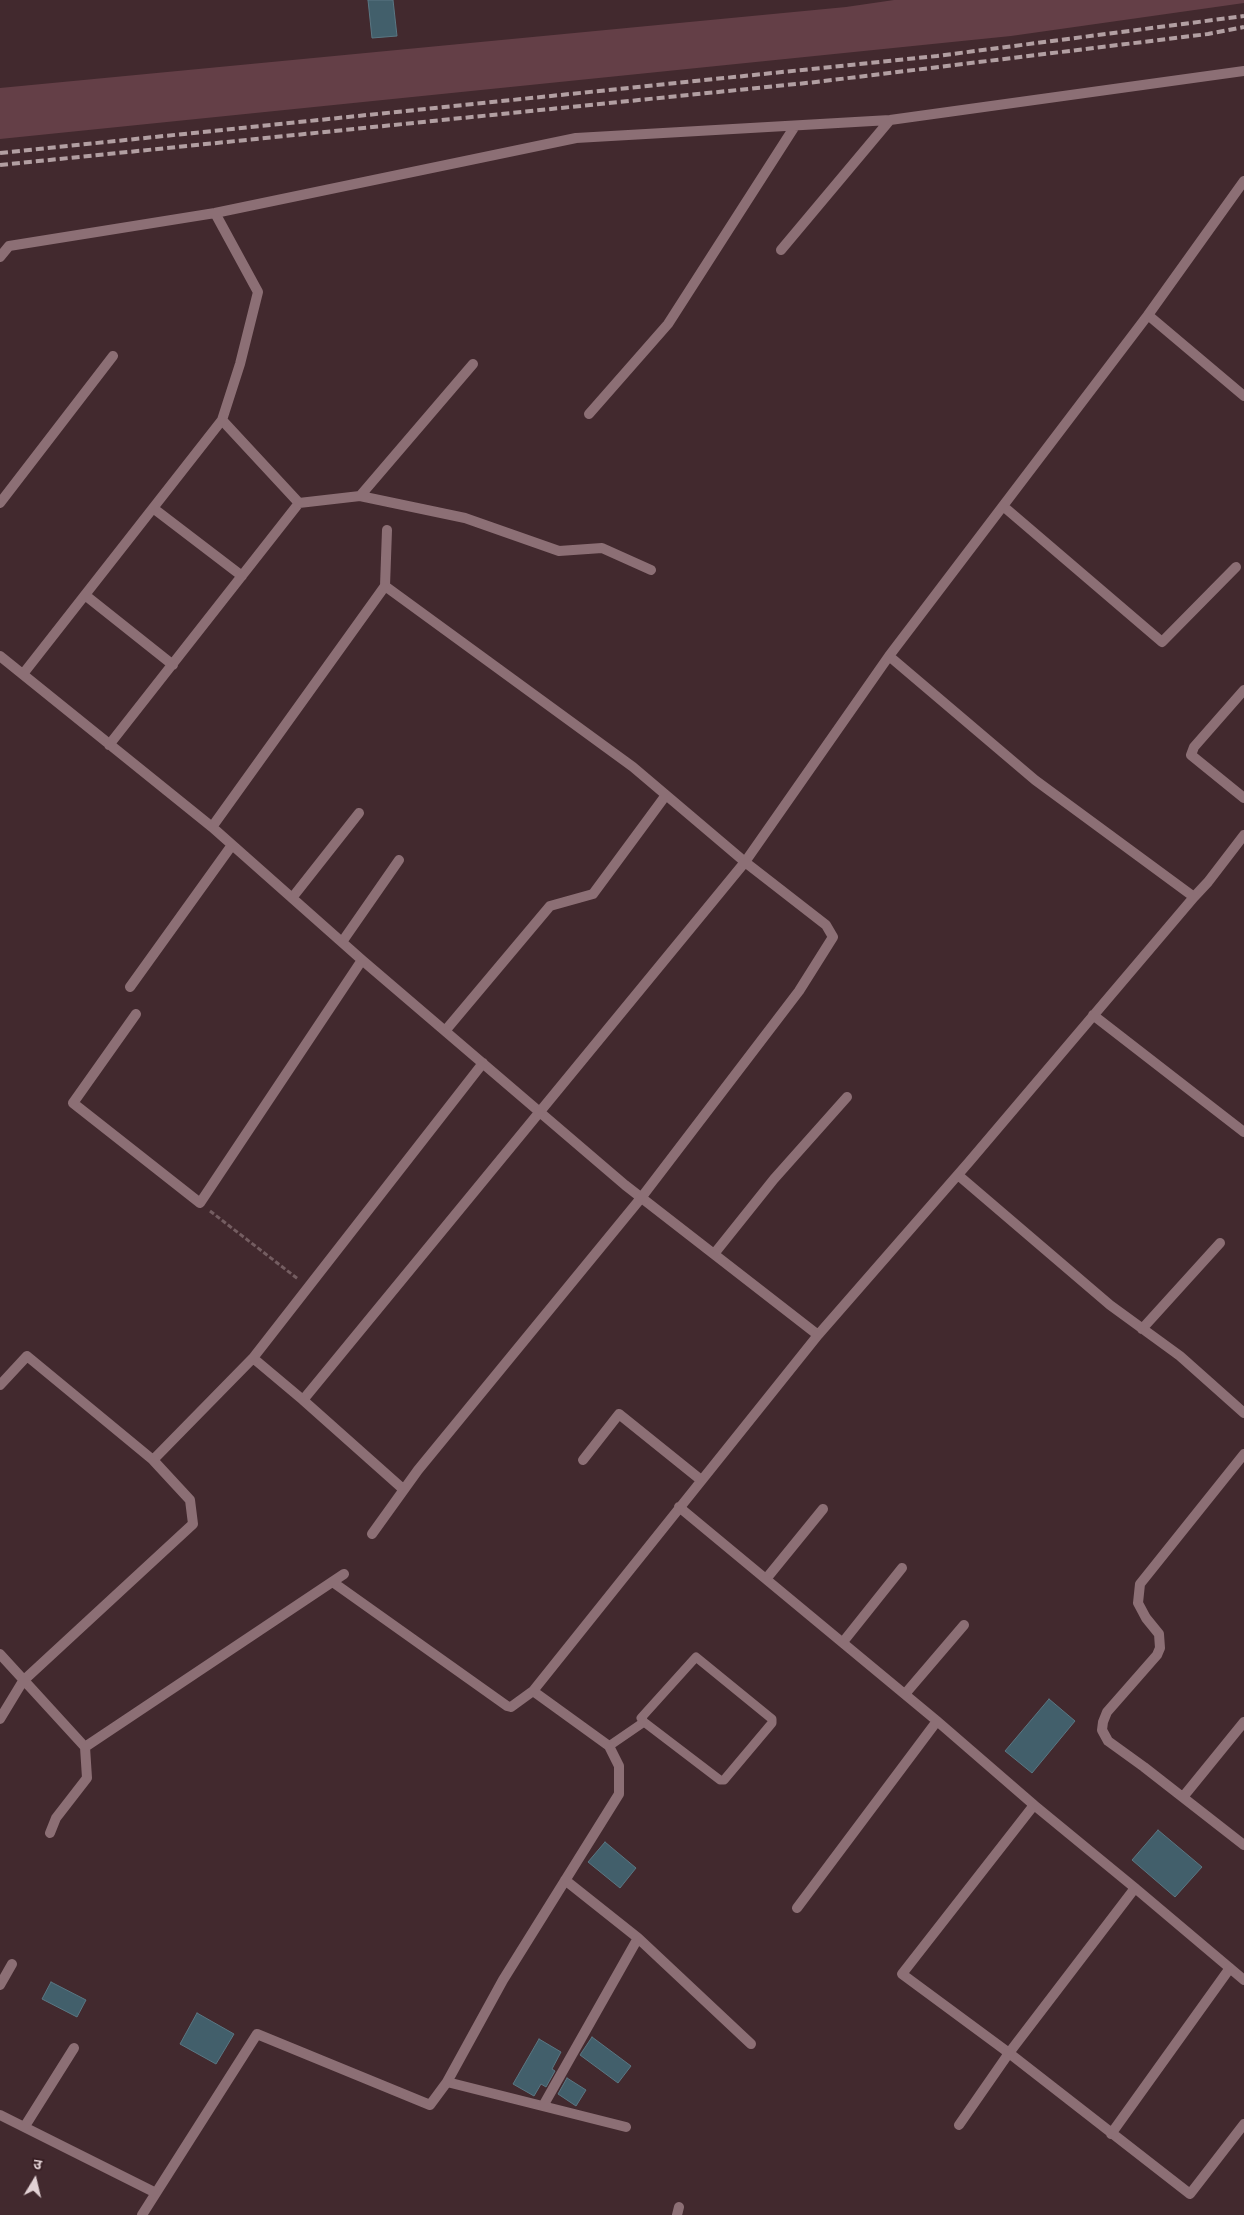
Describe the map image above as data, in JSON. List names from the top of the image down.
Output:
{
  "north": "top"
}
